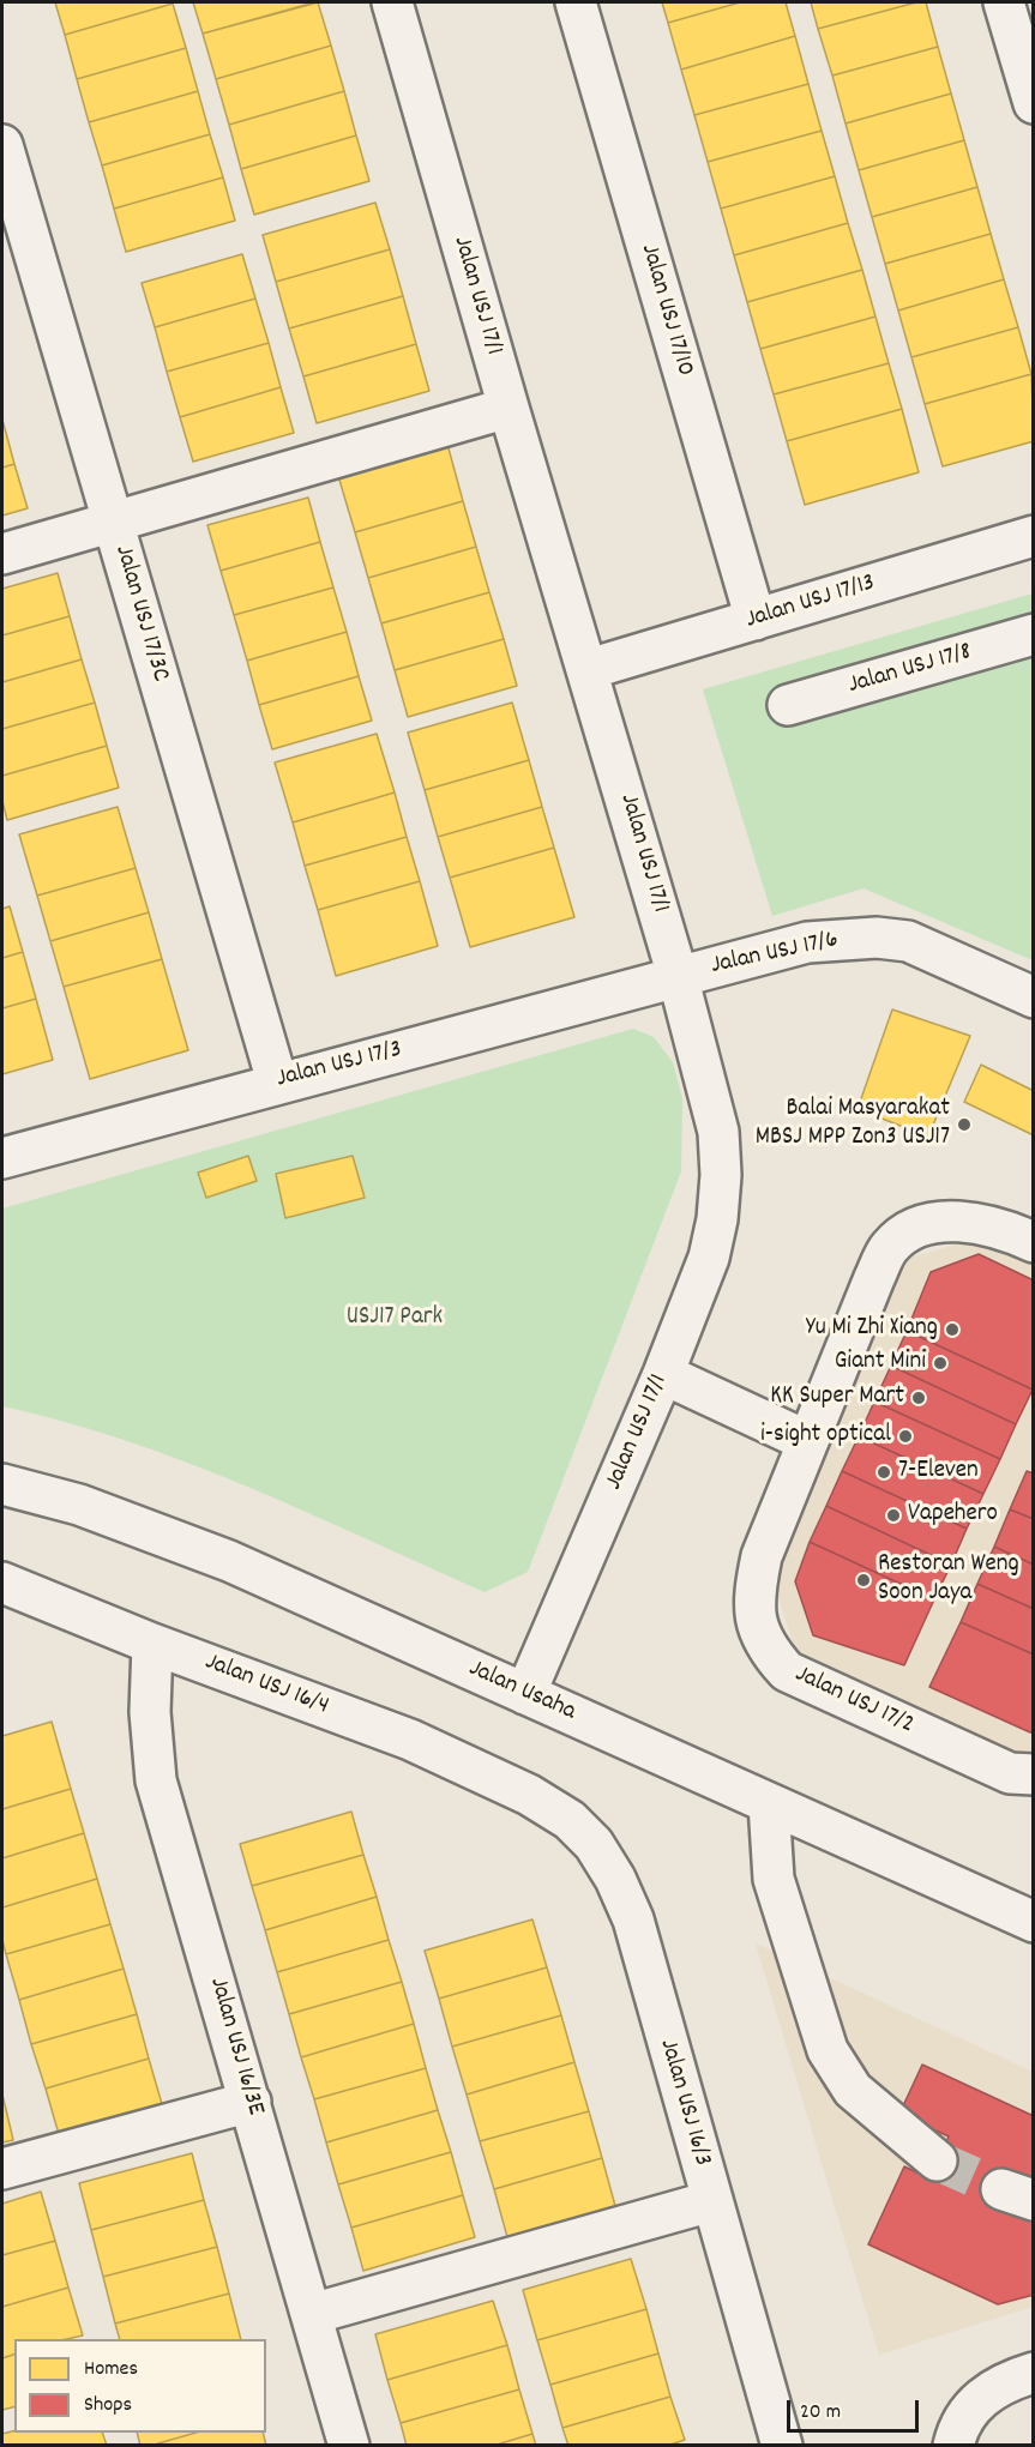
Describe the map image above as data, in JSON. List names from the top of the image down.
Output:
{
  "streets": {
    "street": [
      "Jalan USJ 17/1",
      "Jalan USJ 17/10",
      "Jalan USJ 17/13",
      "Jalan USJ 17/3C",
      "Jalan USJ 17/8",
      "Jalan USJ 17/6",
      "Jalan USJ 17/3",
      "Jalan USJ 16/4",
      "Jalan Usaha",
      "Jalan USJ 17/2",
      "Jalan USJ 16/3E",
      "Jalan USJ 16/3"
    ]
  },
  "crossings": [
    ["Jalan USJ 17/1", "Jalan USJ 17/13"],
    ["Jalan USJ 17/1", "Jalan USJ 17/6"],
    ["Jalan USJ 17/1", "Jalan USJ 17/3"],
    ["Jalan USJ 17/1", "Jalan Usaha"],
    ["Jalan USJ 17/10", "Jalan USJ 17/13"],
    ["Jalan USJ 17/3C", "Jalan USJ 17/3"],
    ["Jalan USJ 17/6", "Jalan USJ 17/3"],
    ["Jalan USJ 16/4", "Jalan USJ 16/3E"],
    ["Jalan USJ 16/4", "Jalan USJ 16/3"]
  ],
  "parks": ["USJ17 Park"],
  "places": [
    "Balai Masyarakat MBSJ MPP Zon3 USJ17",
    "Yu Mi Zhi Xiang",
    "Giant Mini",
    "KK Super Mart",
    "i-sight optical",
    "7-Eleven",
    "Vapehero",
    "Restoran Weng Soon Jaya"
  ],
  "legend": ["Homes", "Shops"],
  "scale_bar": "20 m"
}
